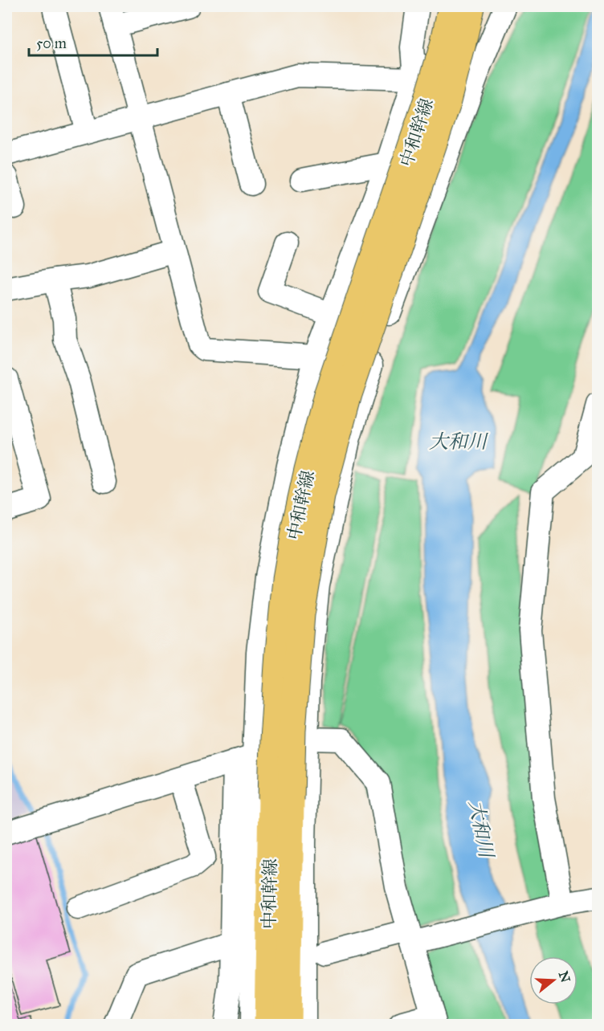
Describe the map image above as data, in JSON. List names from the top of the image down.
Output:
{
  "streets": {
    "main road": ["中和幹線"]
  },
  "water": ["大和川"],
  "scale_bar": "50 m",
  "north": "right"
}
